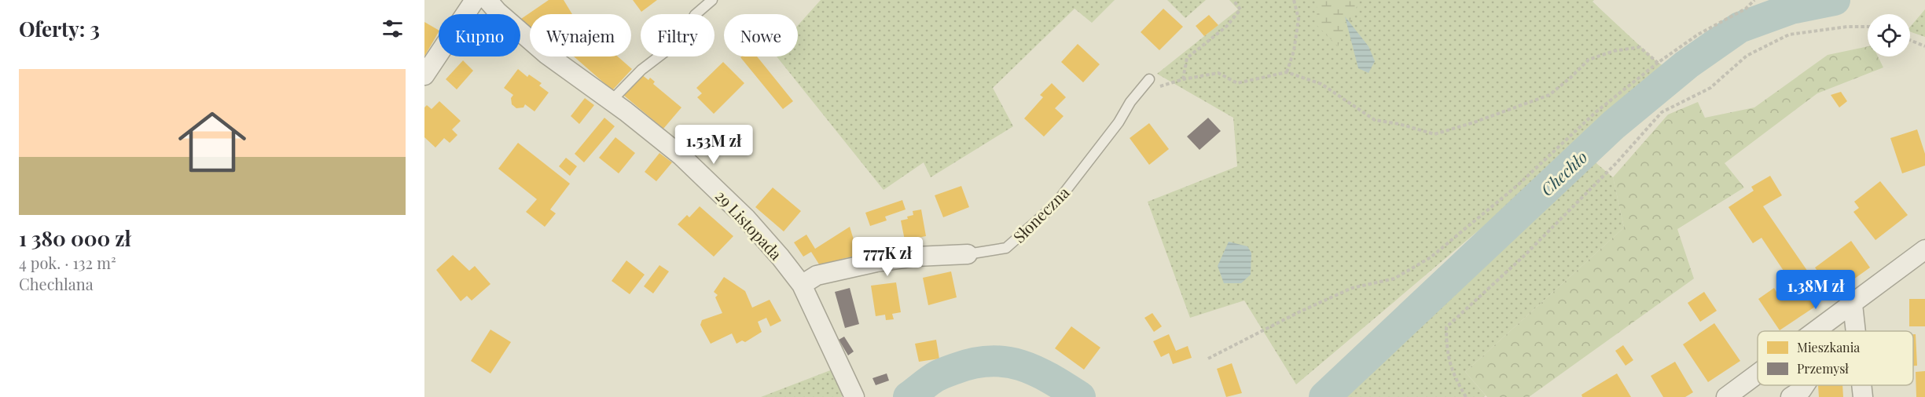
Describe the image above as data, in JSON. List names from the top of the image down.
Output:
{
  "streets": {
    "street": ["Słoneczna", "29 Listopada"]
  },
  "crossings": [
    ["Słoneczna", "29 Listopada"]
  ],
  "water": ["Chechło"],
  "legend": ["Mieszkania", "Przemysł"],
  "page": {
    "heading": "Oferty: 3",
    "chip": [
      "Kupno",
      "Wynajem",
      "Filtry",
      "Nowe"
    ],
    "list": [
      {
        "name": "1 380 000 zł",
        "note": "4 pok. · 132 m² · Chechlana"
      }
    ],
    "price": ["1.53M zł", "777K zł", "1.38M zł"]
  }
}
